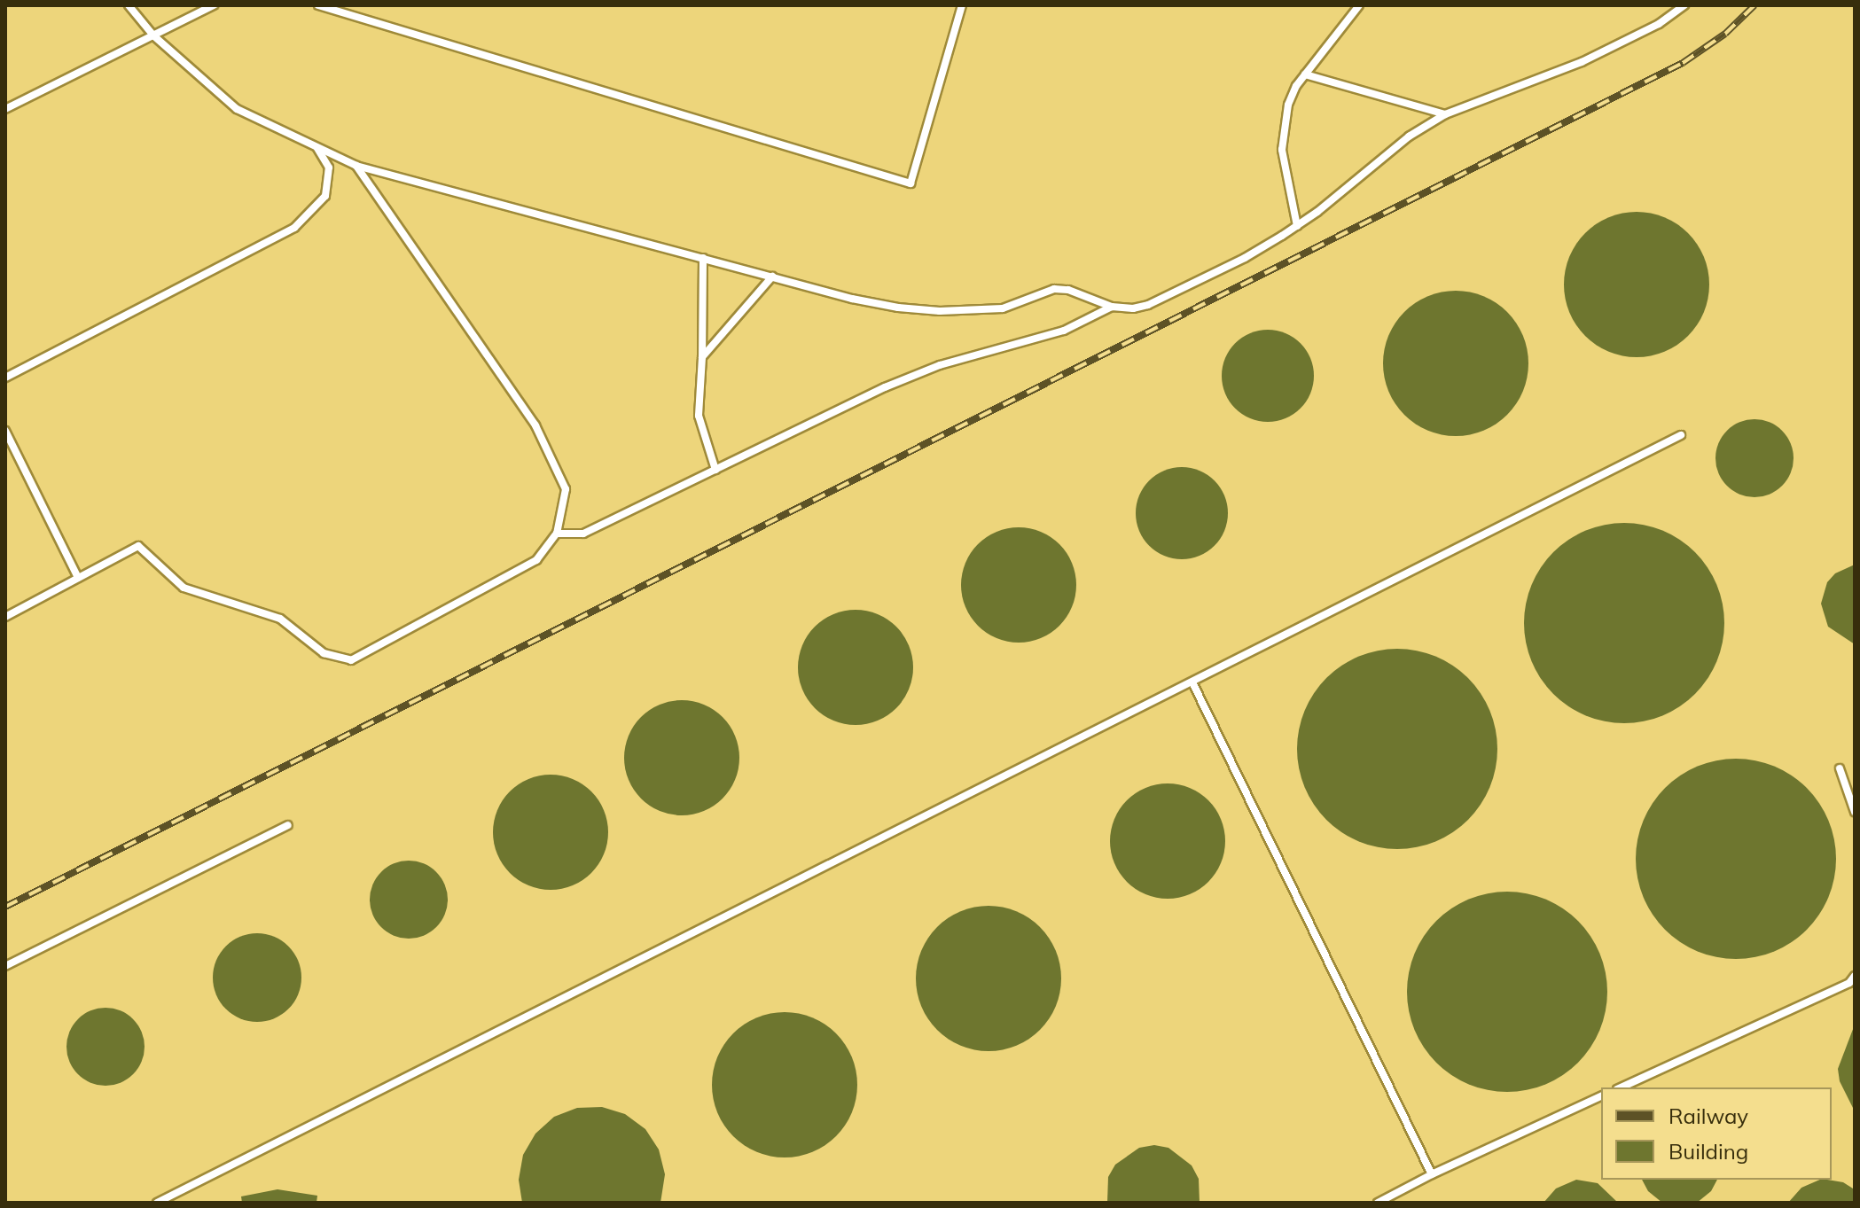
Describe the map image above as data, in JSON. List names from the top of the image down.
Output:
{
  "legend": ["Railway", "Building"]
}
